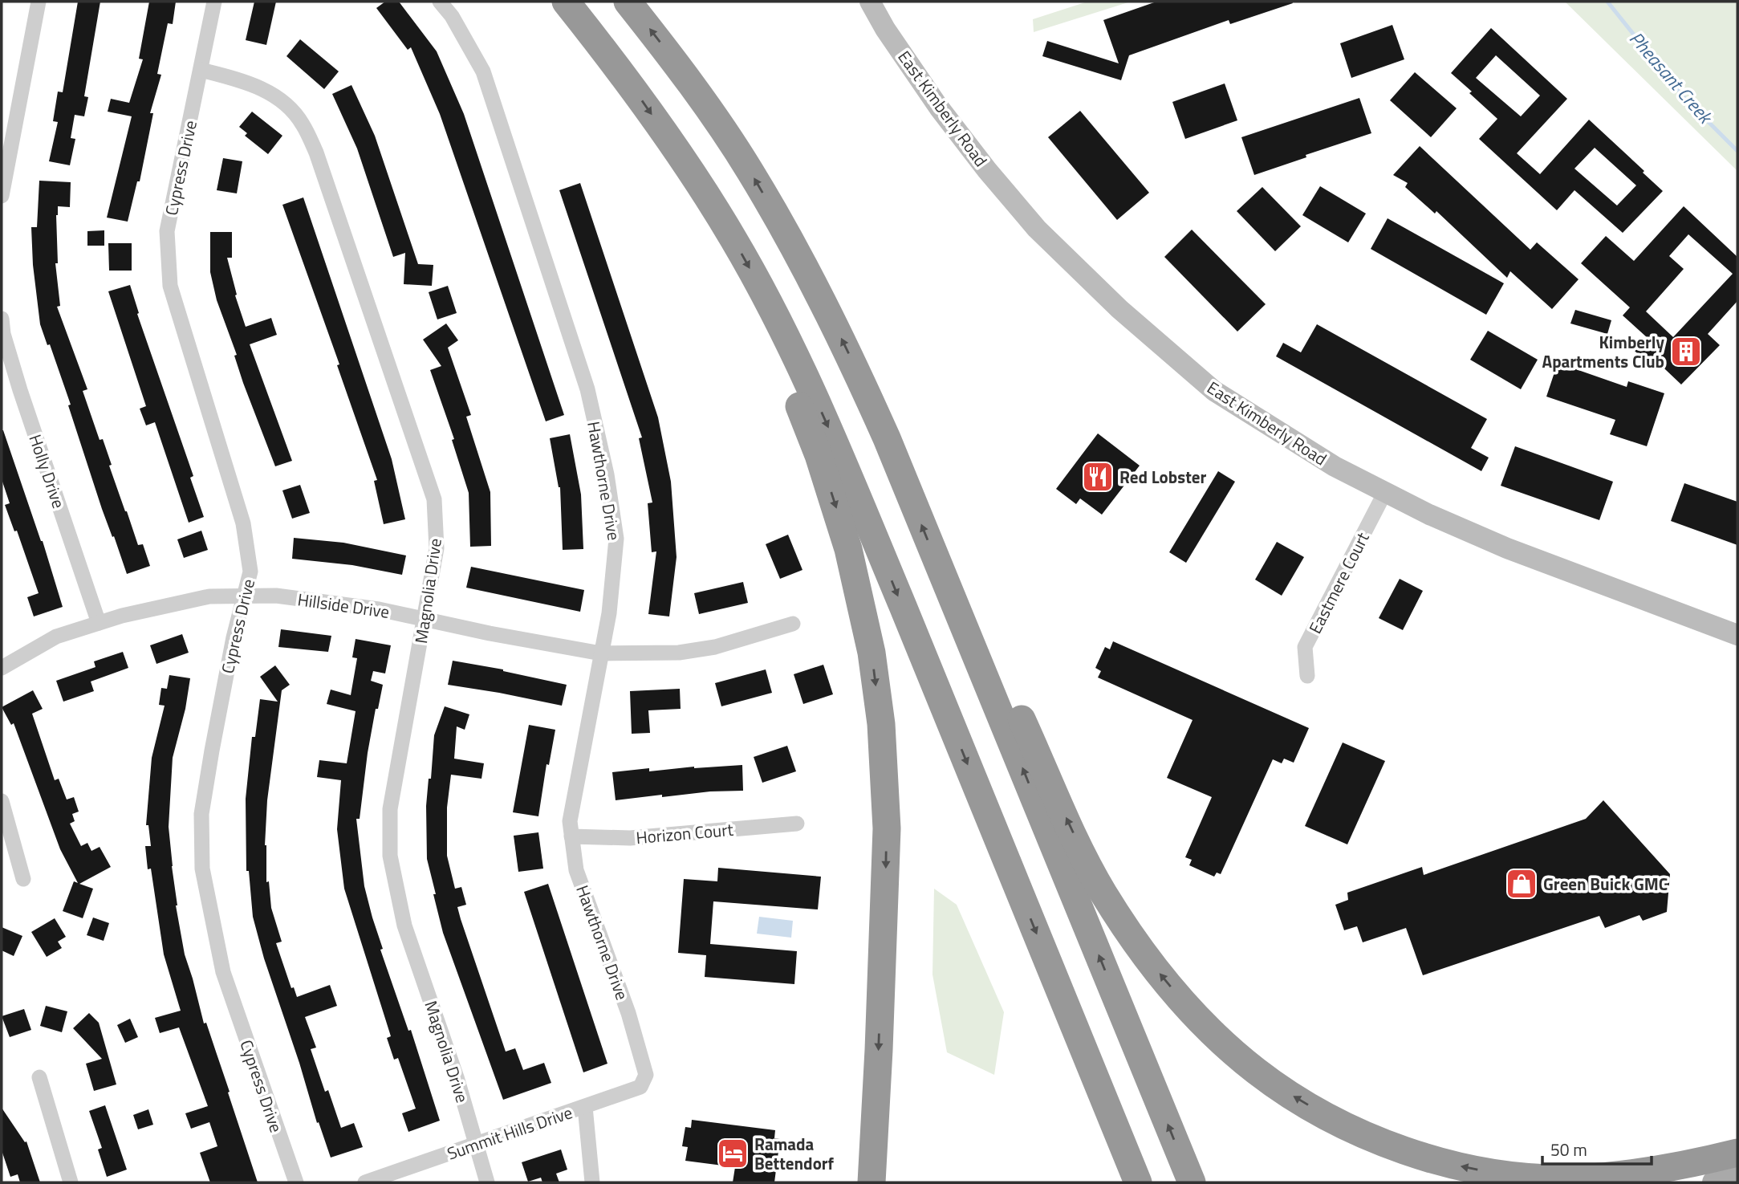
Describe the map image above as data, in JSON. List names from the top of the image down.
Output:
{
  "streets": {
    "main road": ["East Kimberly Road"],
    "street": [
      "Cypress Drive",
      "Holly Drive",
      "Hawthorne Drive",
      "Eastmere Court",
      "Magnolia Drive",
      "Hillside Drive",
      "Horizon Court",
      "Summit Hills Drive"
    ]
  },
  "crossings": [
    ["East Kimberly Road", "Eastmere Court"],
    ["Cypress Drive", "Magnolia Drive"],
    ["Cypress Drive", "Hillside Drive"],
    ["Holly Drive", "Hillside Drive"],
    ["Hawthorne Drive", "Hillside Drive"],
    ["Hawthorne Drive", "Horizon Court"],
    ["Hawthorne Drive", "Summit Hills Drive"],
    ["Magnolia Drive", "Hillside Drive"],
    ["Magnolia Drive", "Summit Hills Drive"]
  ],
  "water": ["Pheasant Creek"],
  "places": {
    "building": ["Kimberly Apartments Club"],
    "restaurant": ["Red Lobster"],
    "shop": ["Green Buick GMC"],
    "hotel": ["Ramada Bettendorf"]
  },
  "scale_bar": "50 m"
}
